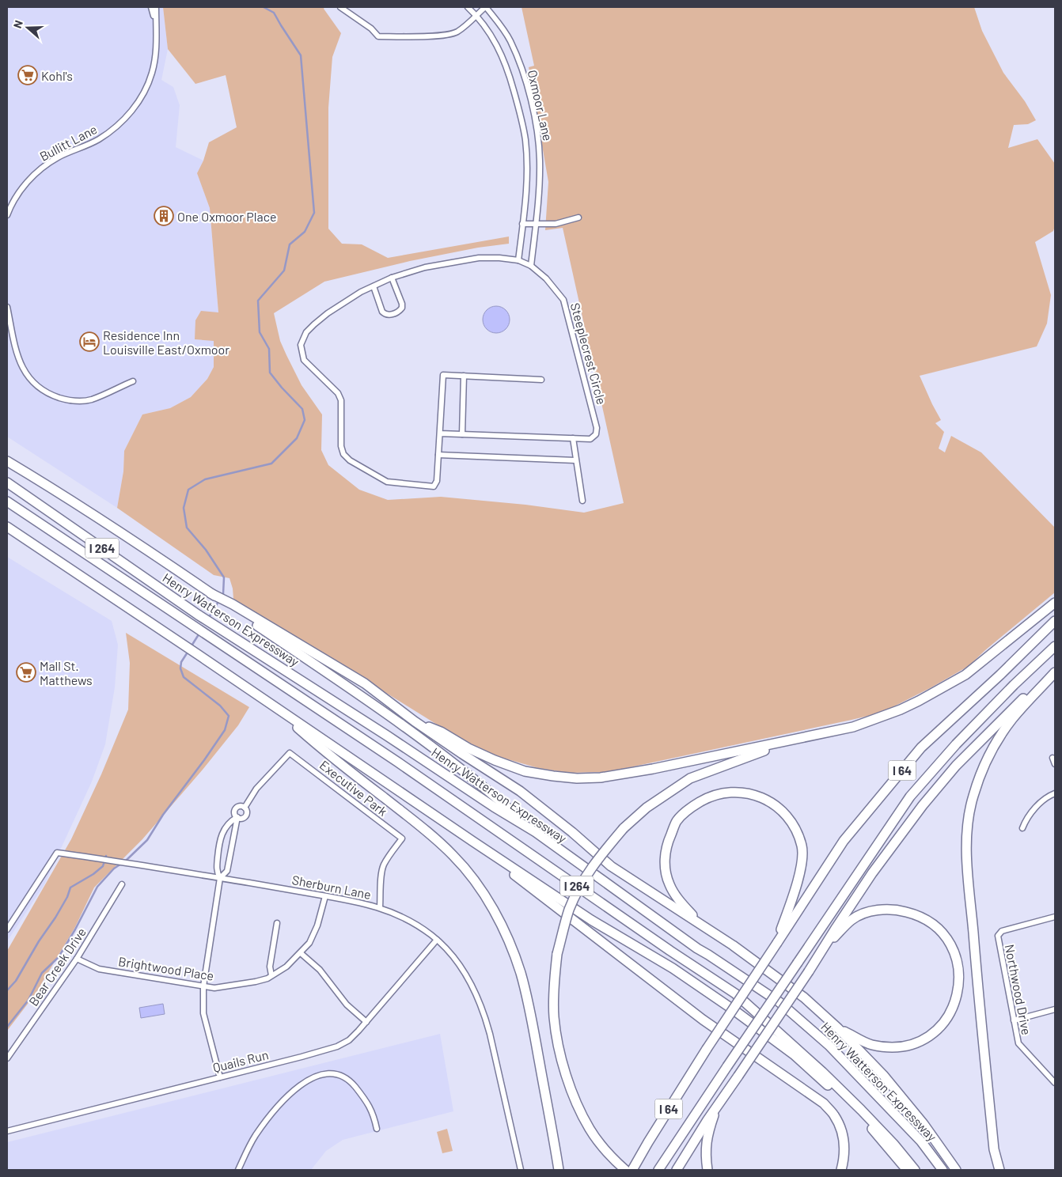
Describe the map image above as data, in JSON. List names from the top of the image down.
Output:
{
  "streets": {
    "highway": ["I 264", "Henry Watterson Expressway", "I 64"],
    "street": [
      "Oxmoor Lane",
      "Bullitt Lane",
      "Steeplecrest Circle",
      "Executive Park",
      "Sherburn Lane",
      "Bear Creek Drive",
      "Brightwood Place",
      "Northwood Drive",
      "Quails Run"
    ]
  },
  "crossings": [
    ["Oxmoor Lane", "Steeplecrest Circle"],
    ["Executive Park", "Sherburn Lane"],
    ["Sherburn Lane", "Brightwood Place"],
    ["Sherburn Lane", "Quails Run"],
    ["Bear Creek Drive", "Brightwood Place"]
  ],
  "places": {
    "supermarket": ["Kohl's", "Mall St. Matthews"],
    "building": ["One Oxmoor Place"],
    "hotel": ["Residence Inn Louisville East/Oxmoor"]
  },
  "north": "left"
}
